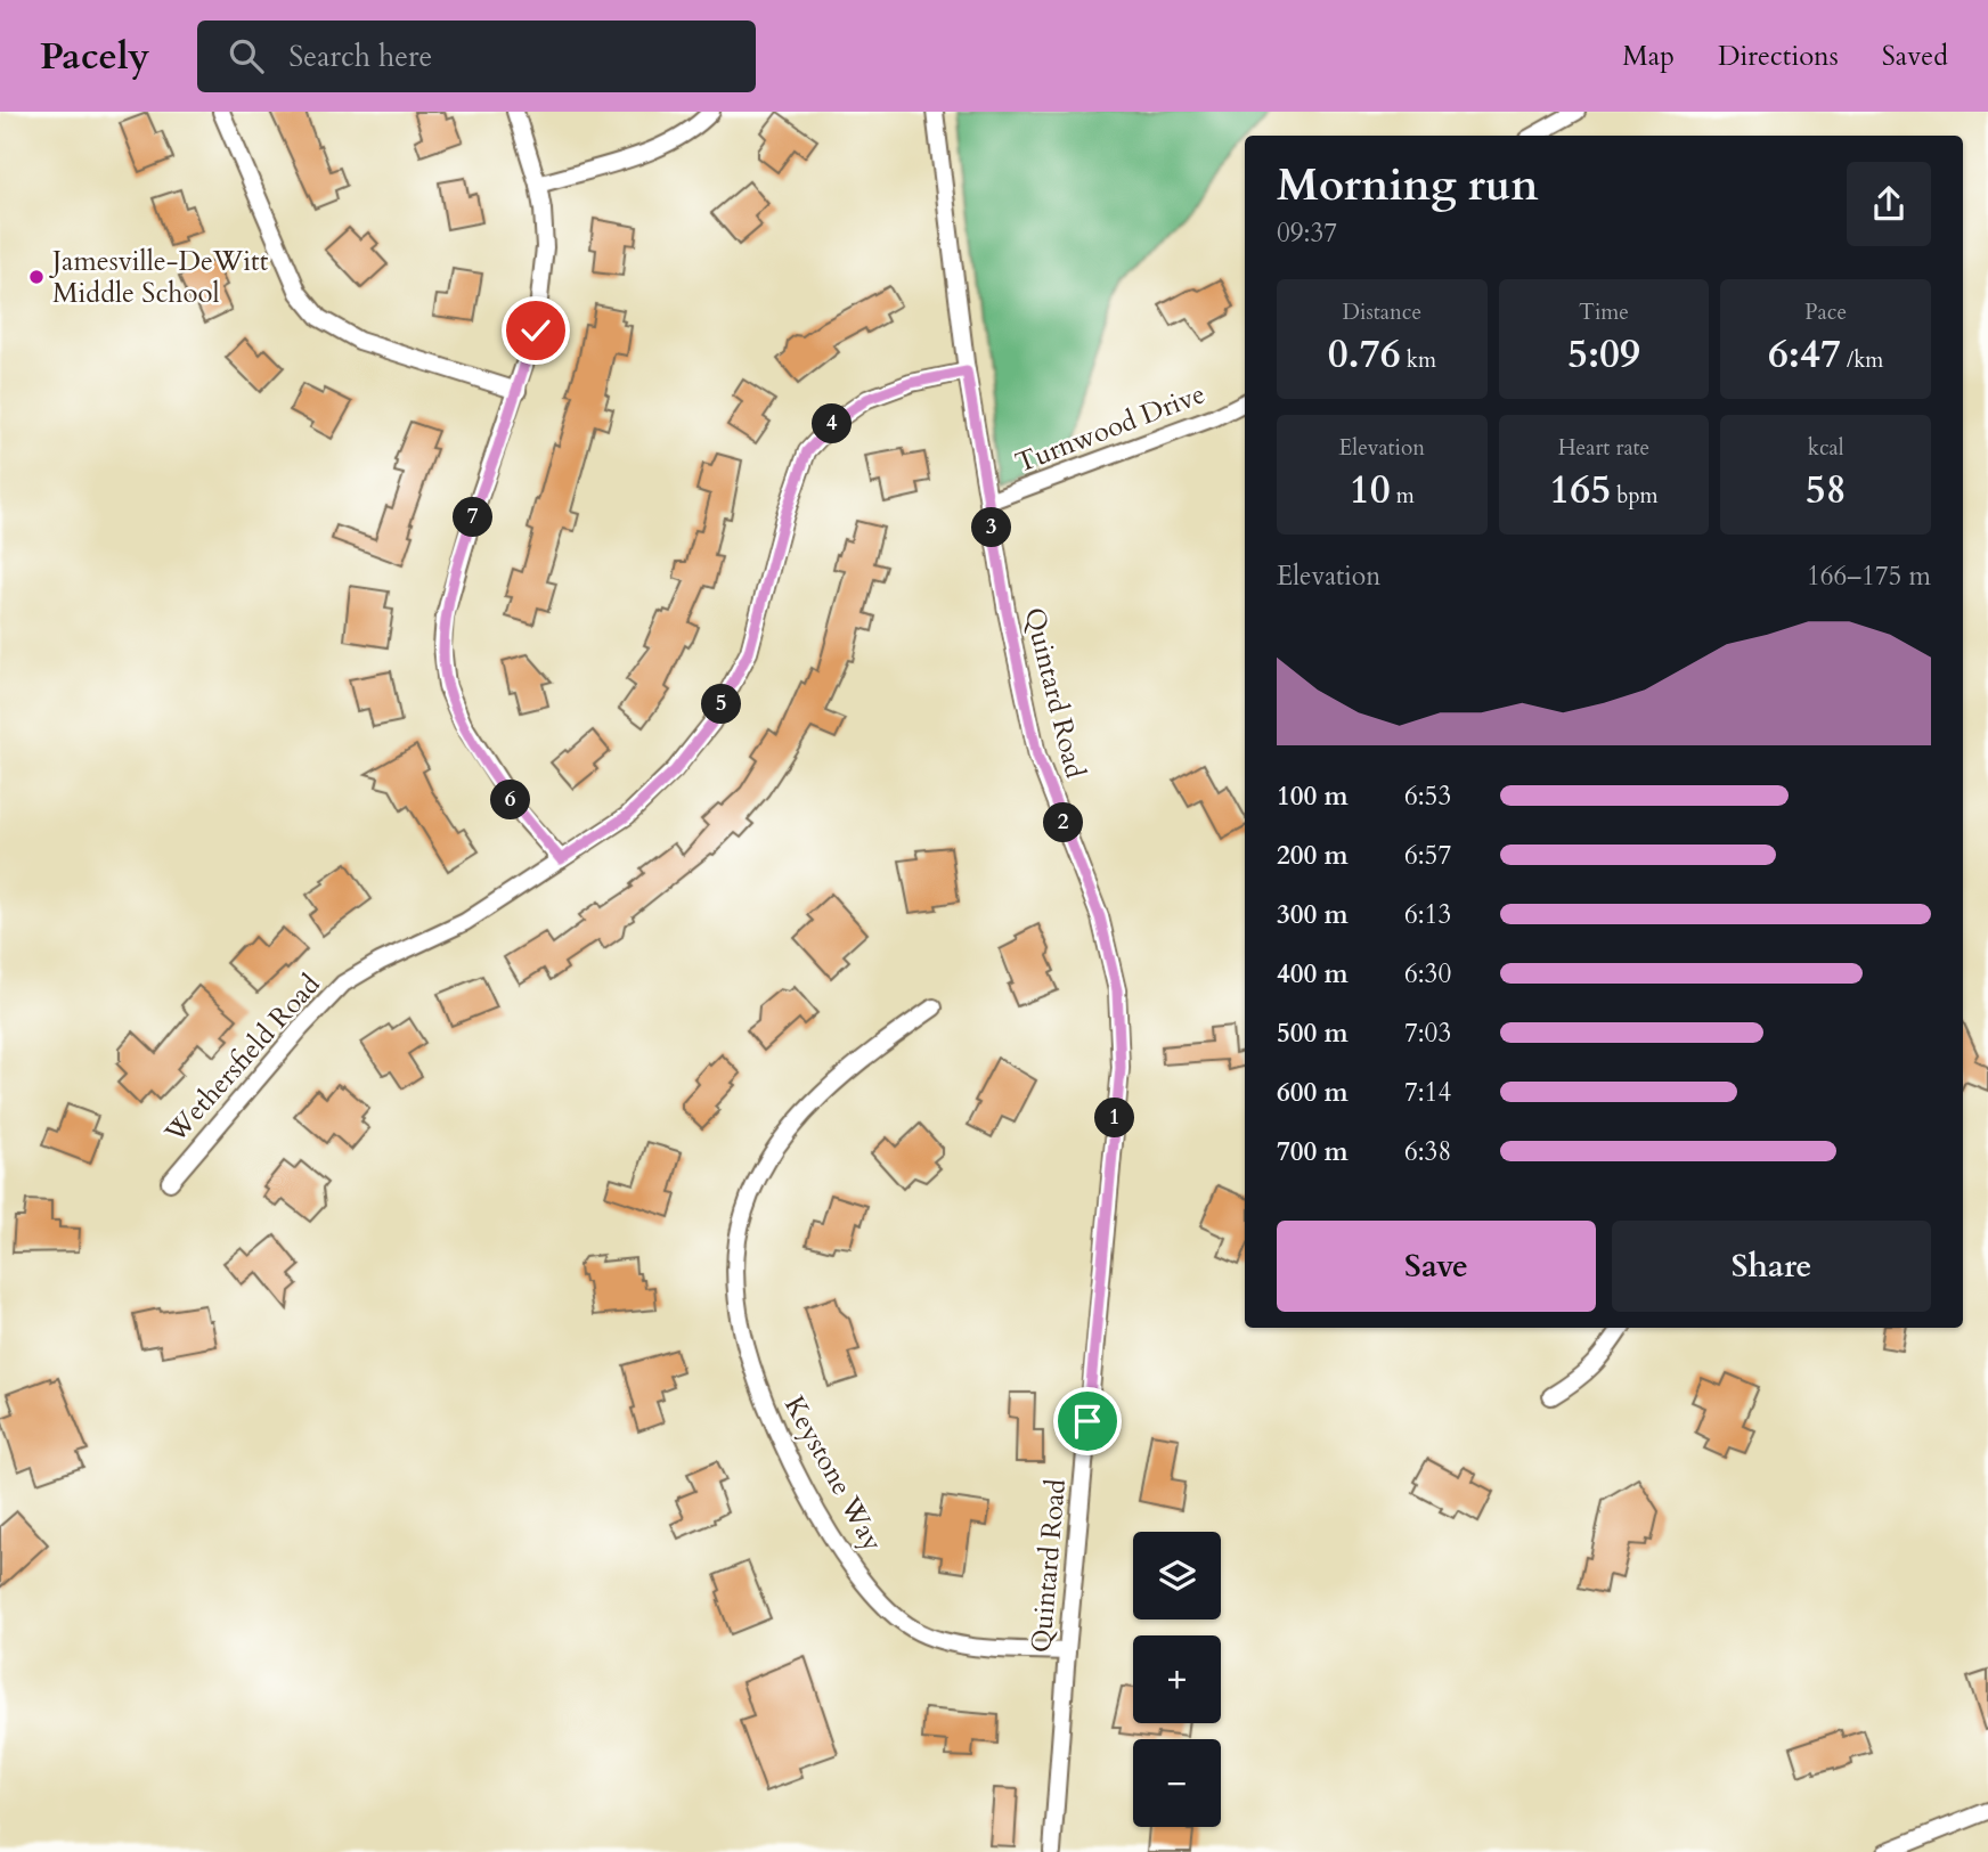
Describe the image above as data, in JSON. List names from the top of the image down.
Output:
{
  "streets": {
    "street": [
      "Turnwood Drive",
      "Quintard Road",
      "Wethersfield Road",
      "Keystone Way"
    ]
  },
  "crossings": [
    ["Turnwood Drive", "Quintard Road"],
    ["Quintard Road", "Wethersfield Road"],
    ["Quintard Road", "Keystone Way"]
  ],
  "places": ["Jamesville-DeWitt Middle School"],
  "page": {
    "header": "Pacely",
    "search": "Search here",
    "nav": ["Map", "Directions", "Saved"],
    "heading": ["Morning run", "09:37"],
    "stats": [
      ["Distance", "0.76 km"],
      ["Time", "5:09"],
      ["Pace", "6:47 /km"],
      ["Elevation", "10 m"],
      ["Heart rate", "165 bpm"],
      ["kcal", "58"]
    ],
    "pins": [
      "4",
      "7",
      "3",
      "5",
      "6",
      "2",
      "1"
    ],
    "chart": ["Elevation", "166–175 m"],
    "list": [
      {
        "name": "100 m",
        "note": "6:53"
      },
      {
        "name": "200 m",
        "note": "6:57"
      },
      {
        "name": "300 m",
        "note": "6:13"
      },
      {
        "name": "400 m",
        "note": "6:30"
      },
      {
        "name": "500 m",
        "note": "7:03"
      },
      {
        "name": "600 m",
        "note": "7:14"
      },
      {
        "name": "700 m",
        "note": "6:38"
      }
    ],
    "buttons": ["Save", "Share"],
    "map_buttons": ["+", "−"]
  }
}
